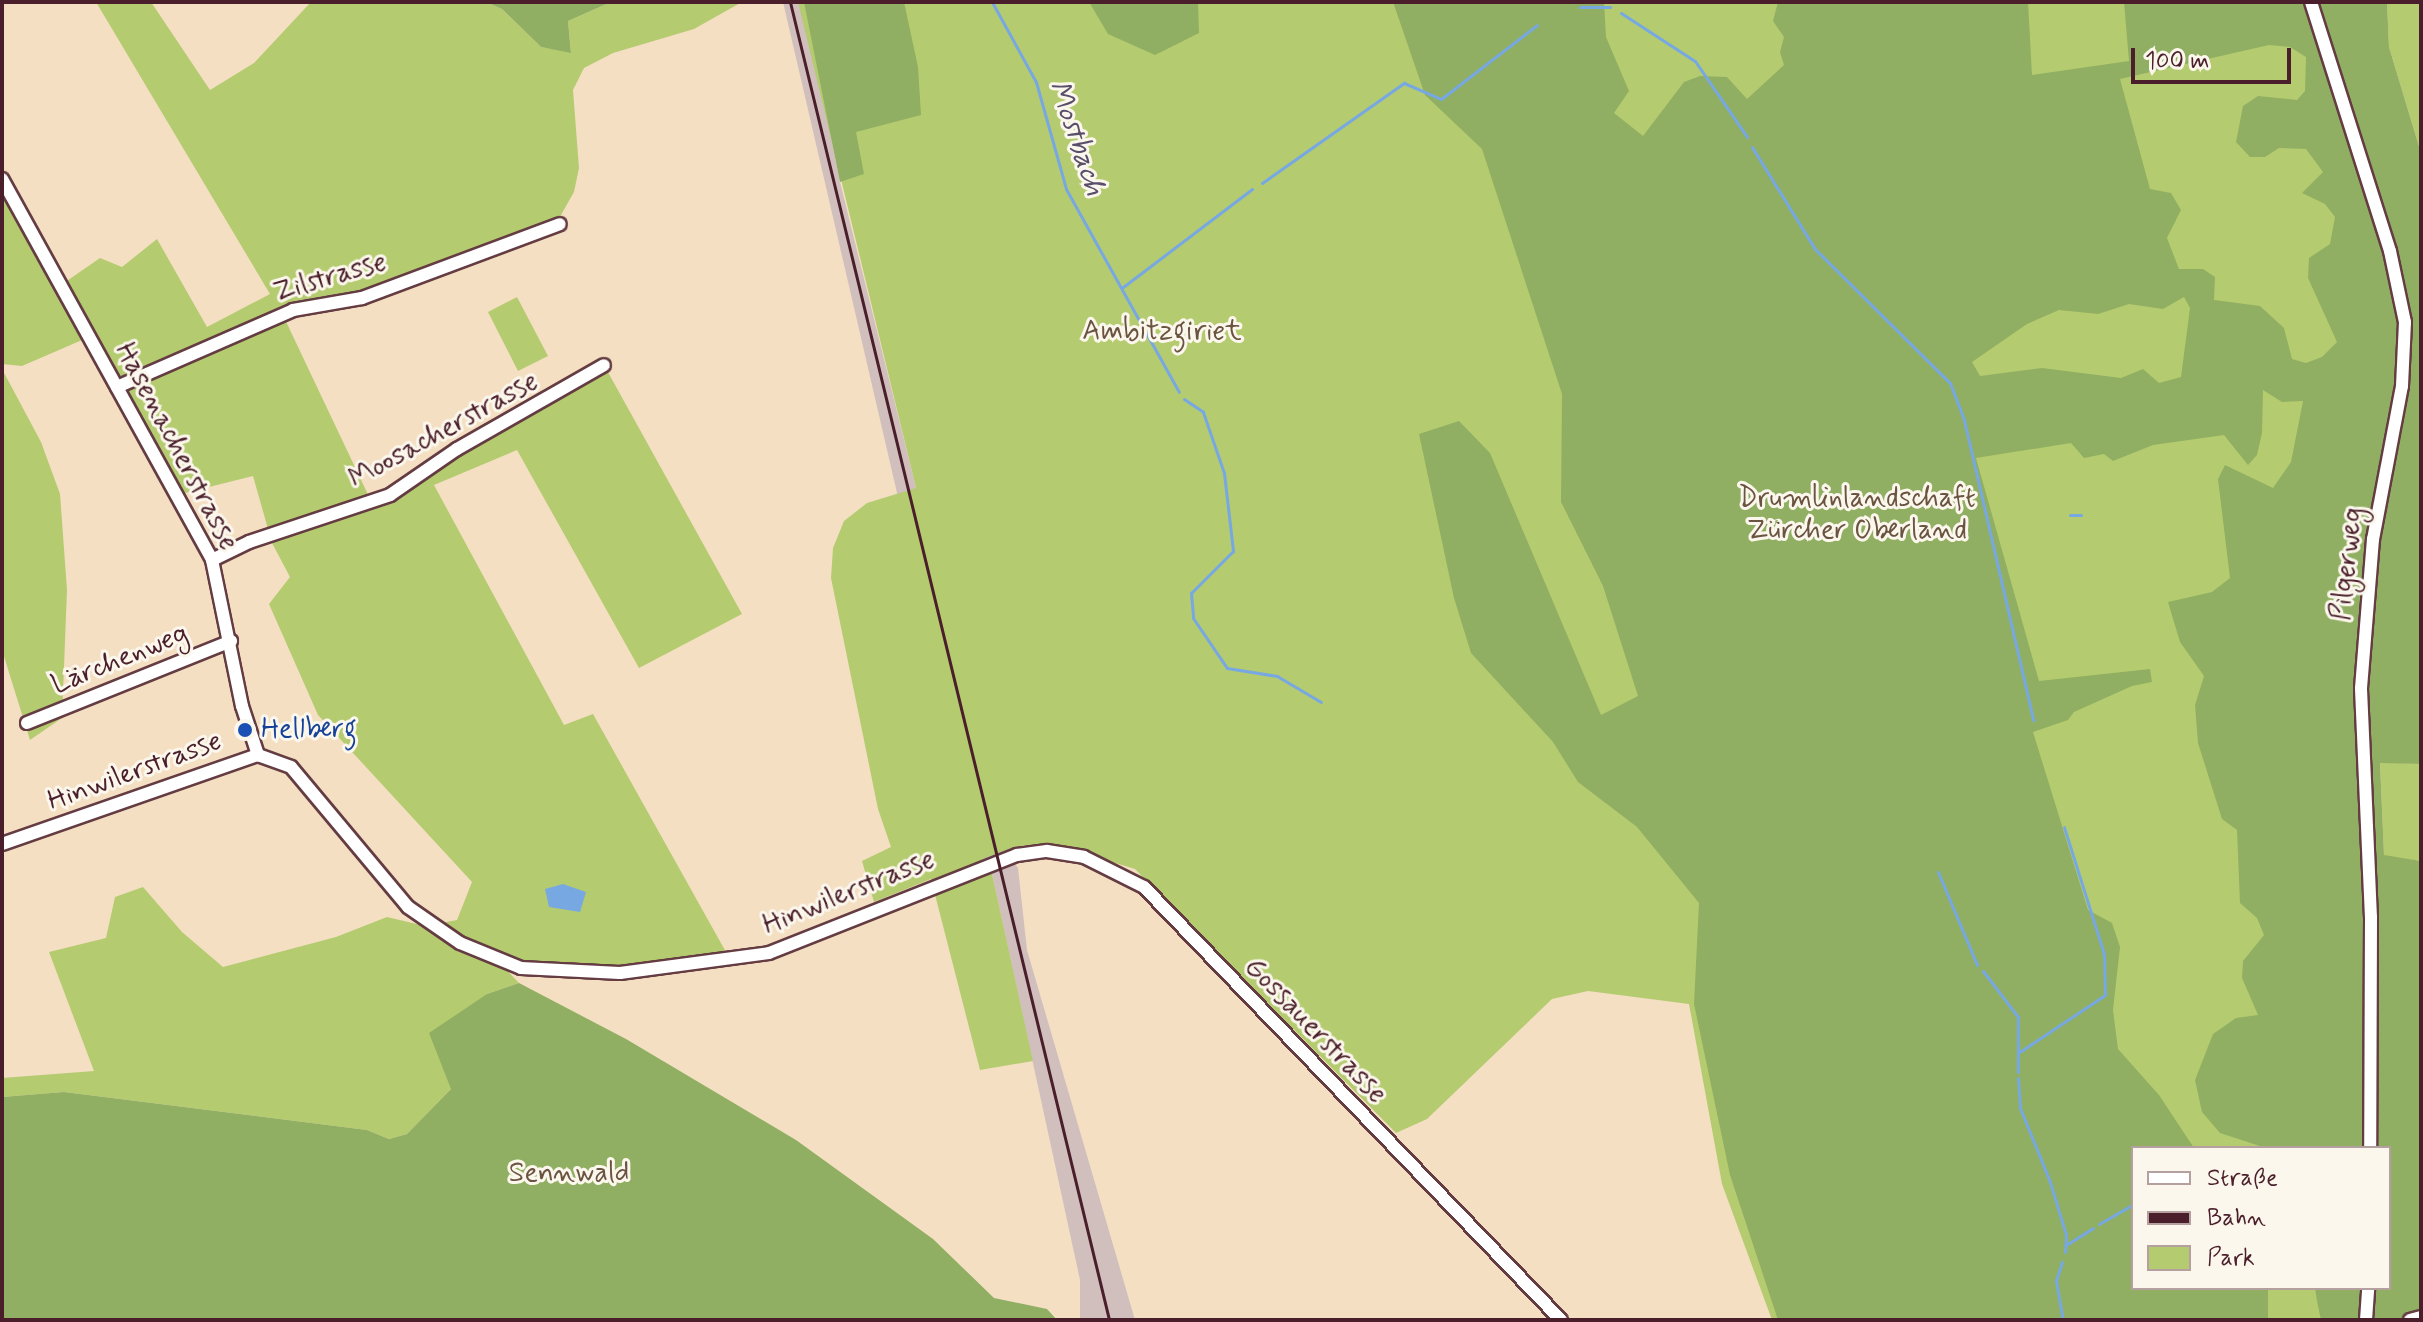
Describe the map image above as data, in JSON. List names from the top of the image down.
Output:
{
  "streets": {
    "street": [
      "Zilstrasse",
      "Moosacherstrasse",
      "Hasenacherstrasse",
      "Pilgerweg",
      "Lärchenweg",
      "Hinwilerstrasse",
      "Gossauerstrasse"
    ]
  },
  "crossings": [
    ["Zilstrasse", "Hasenacherstrasse"],
    ["Moosacherstrasse", "Hasenacherstrasse"],
    ["Hasenacherstrasse", "Lärchenweg"],
    ["Hasenacherstrasse", "Hinwilerstrasse"],
    ["Hinwilerstrasse", "Gossauerstrasse"]
  ],
  "water": ["Mostbach"],
  "parks": ["Ambitzgiriet", "Drumlinlandschaft Zürcher Oberland", "Sennwald"],
  "places": ["Hellberg"],
  "legend": ["Straße", "Bahn", "Park"],
  "scale_bar": "100 m"
}
